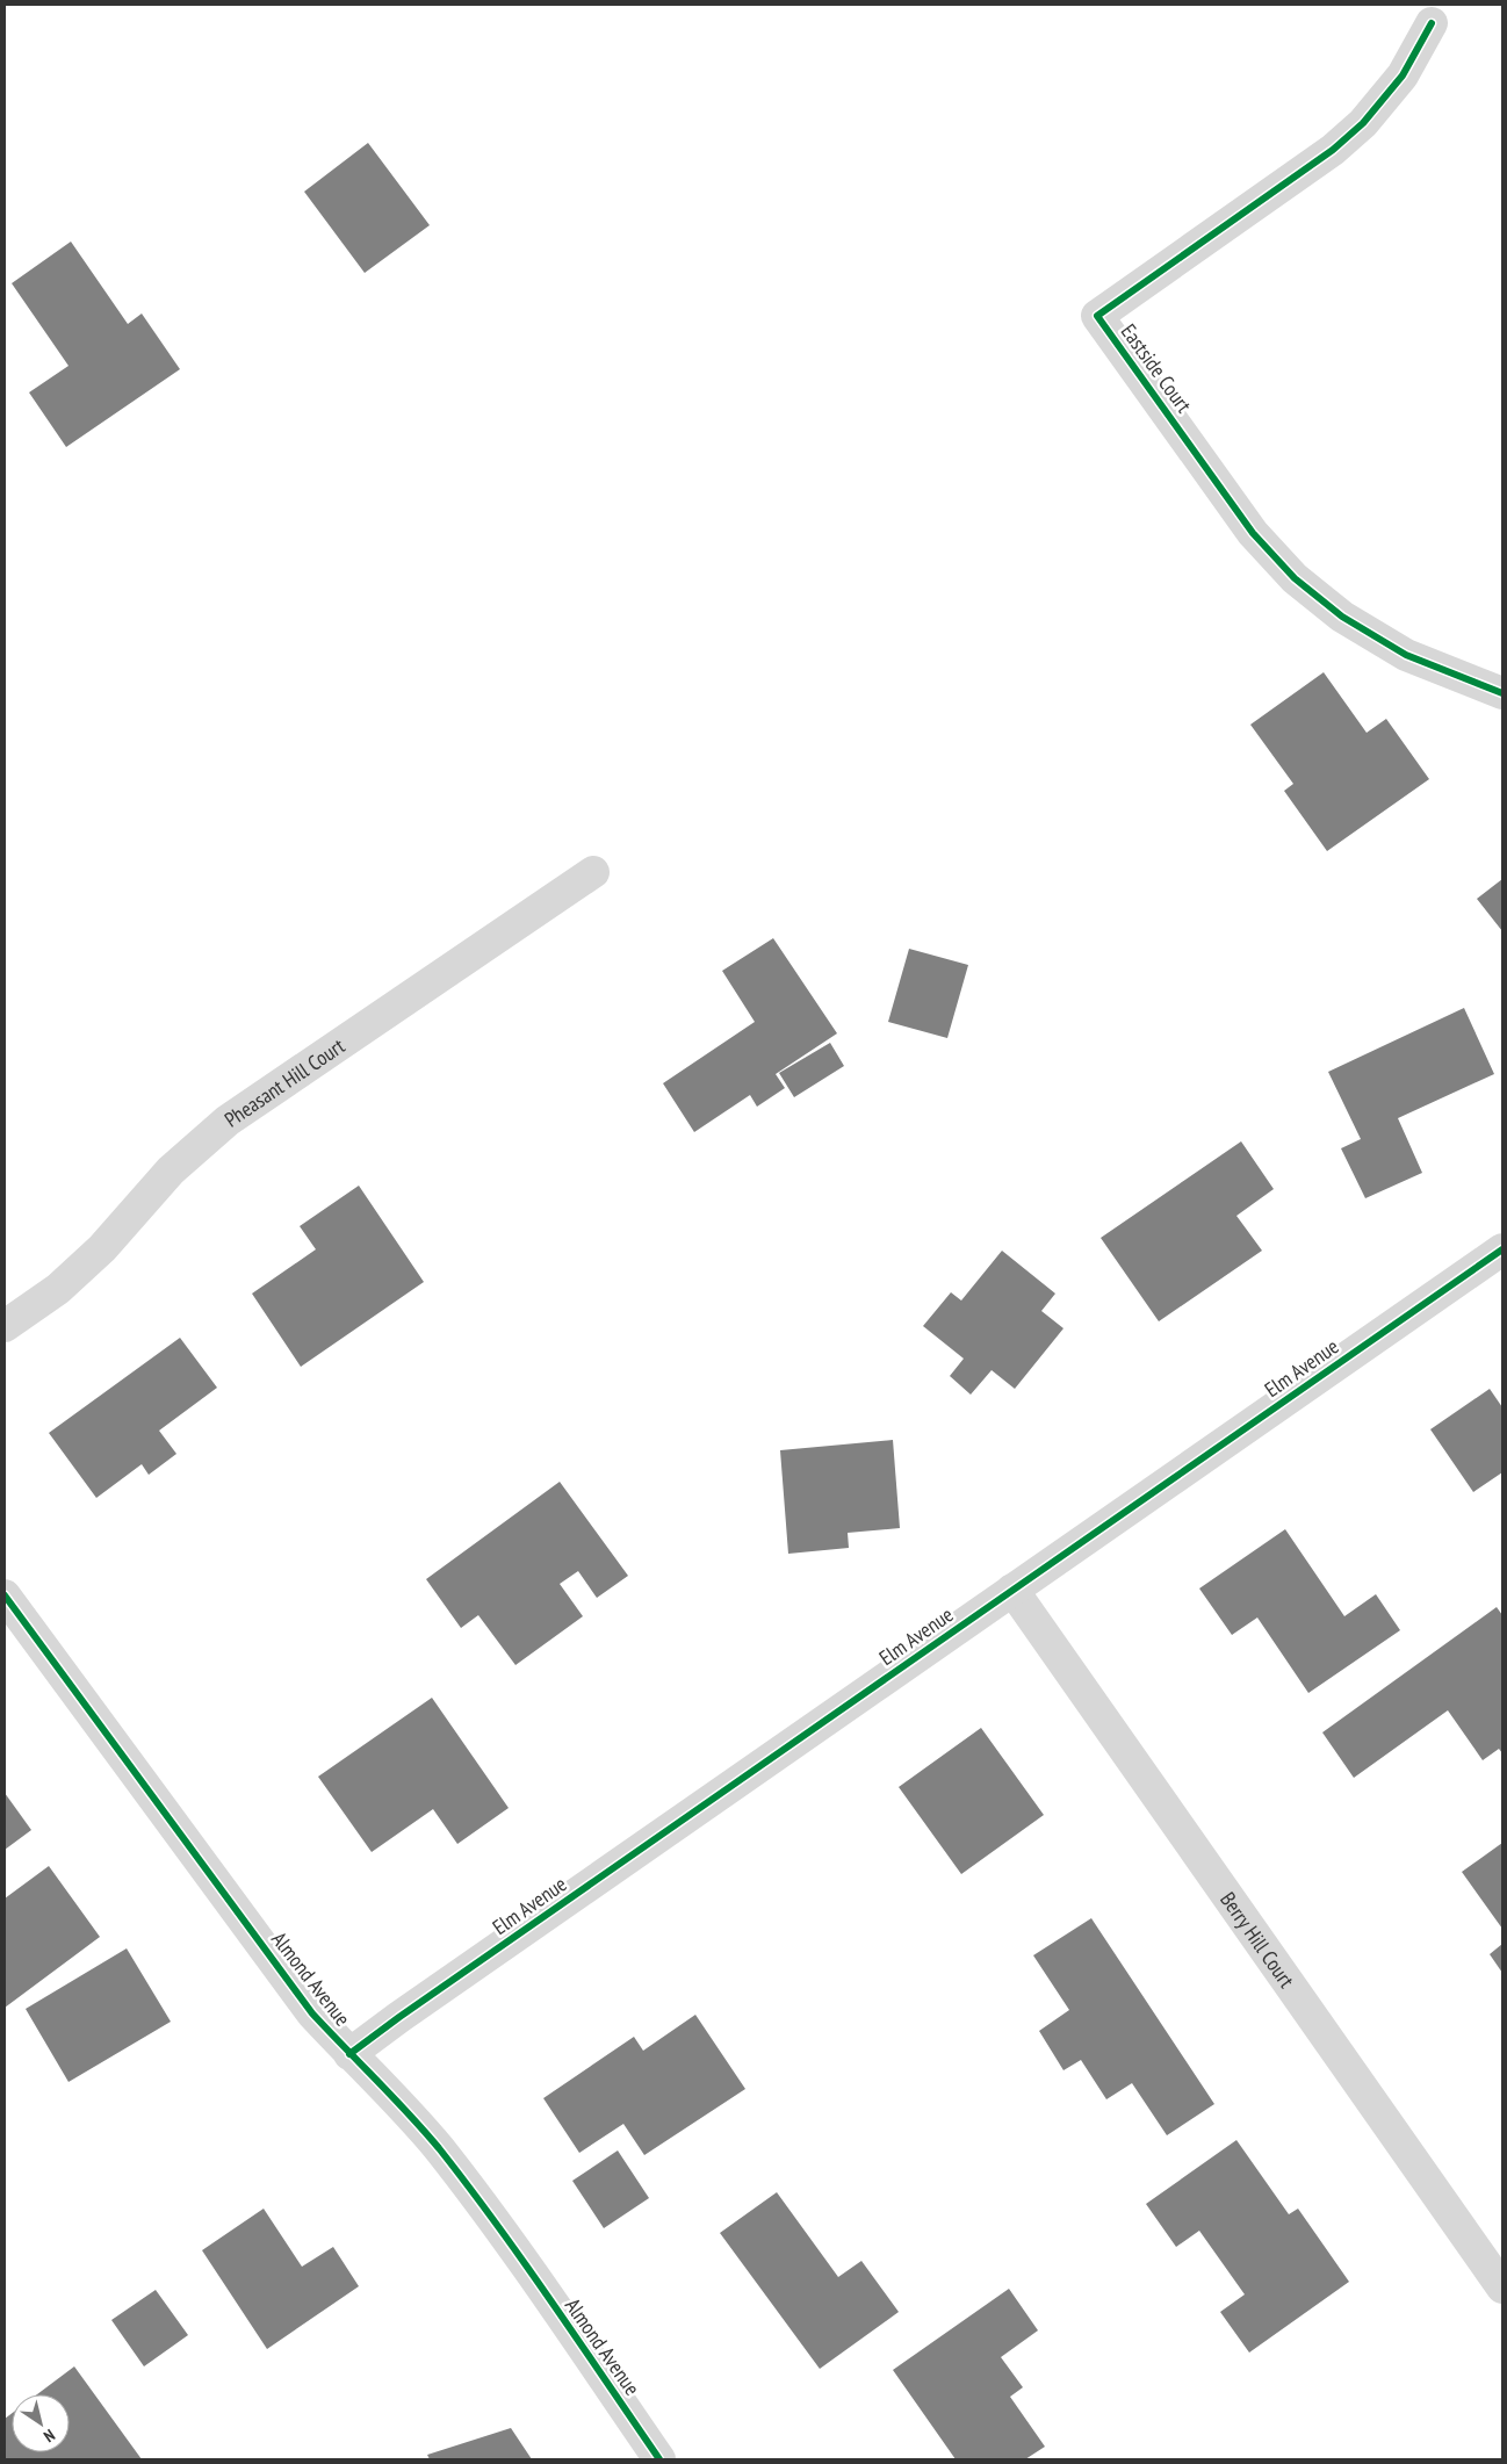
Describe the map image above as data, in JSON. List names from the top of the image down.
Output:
{
  "streets": {
    "street": [
      "Eastside Court",
      "Pheasant Hill Court",
      "Elm Avenue",
      "Berry Hill Court",
      "Almond Avenue"
    ]
  },
  "crossings": [
    ["Elm Avenue", "Berry Hill Court"],
    ["Elm Avenue", "Almond Avenue"]
  ],
  "north": "bottom right"
}
